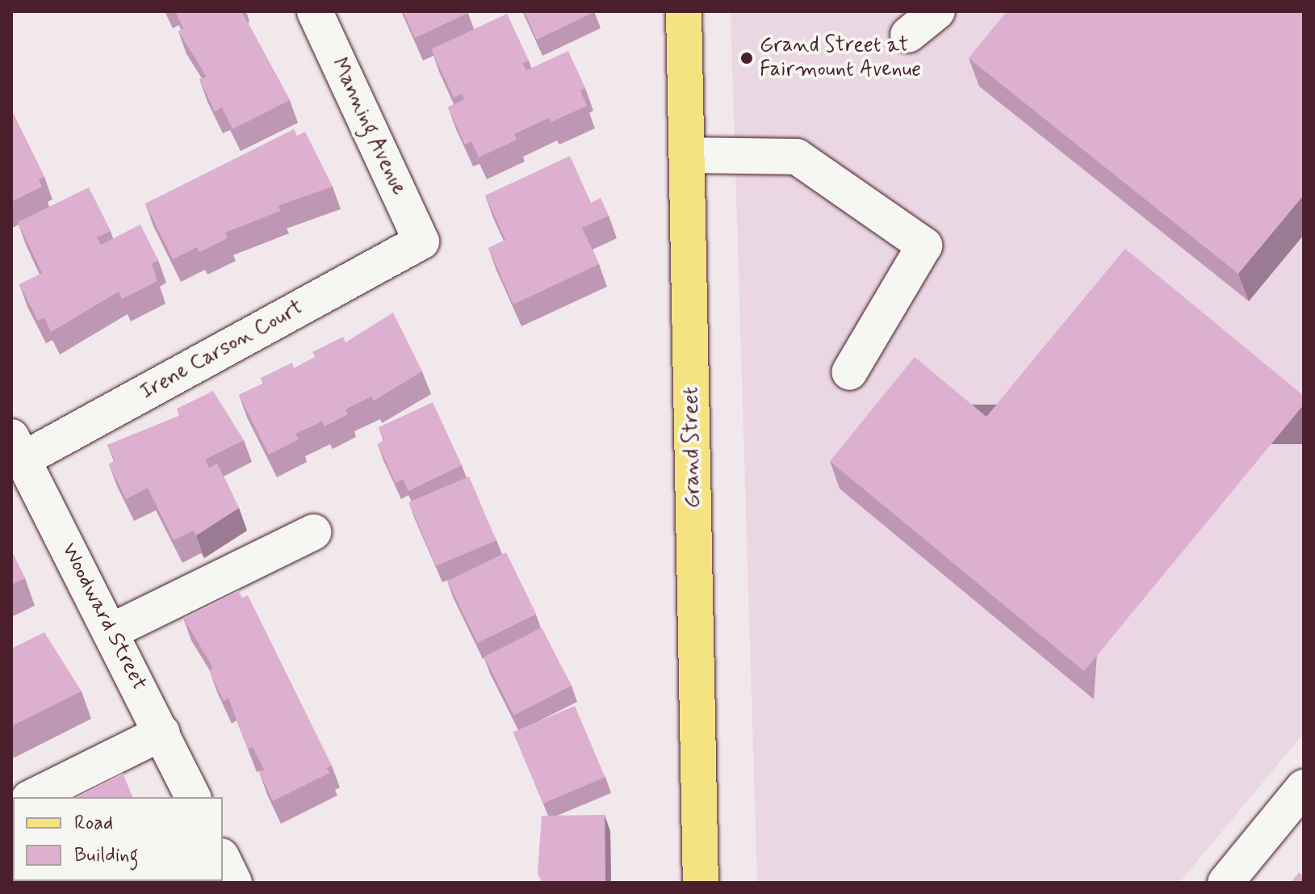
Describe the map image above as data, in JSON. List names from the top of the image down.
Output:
{
  "streets": {
    "main road": ["Grand Street"],
    "street": ["Manning Avenue", "Irene Carson Court", "Woodward Street"]
  },
  "crossings": [
    ["Manning Avenue", "Irene Carson Court"],
    ["Irene Carson Court", "Woodward Street"]
  ],
  "places": ["Grand Street at Fairmount Avenue"],
  "legend": ["Road", "Building"]
}
